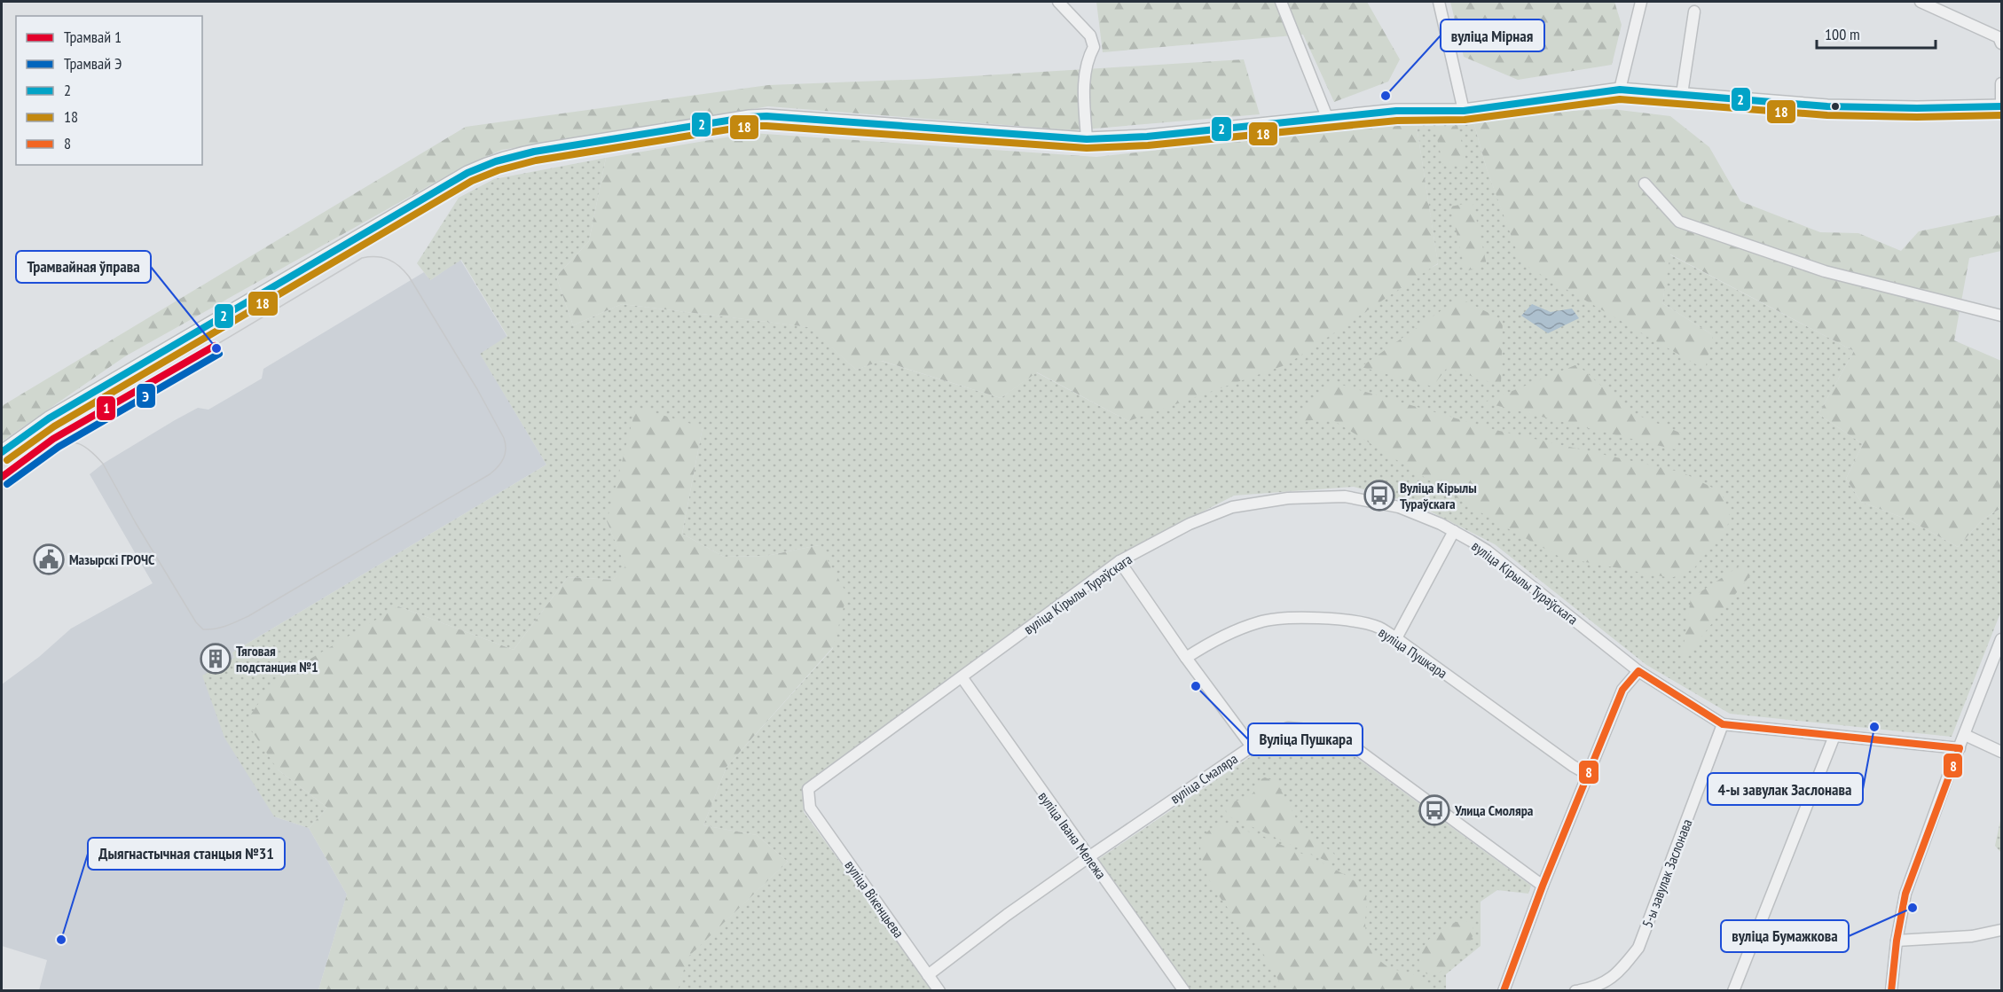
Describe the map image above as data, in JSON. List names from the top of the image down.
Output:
{
  "streets": {
    "street": [
      "вуліца Кірылы Тураўскага",
      "вуліца Пушкара",
      "вуліца Смаляра",
      "вуліца Івана Мележа",
      "5-ы завулак Заслонава",
      "вуліца Вікенцьева"
    ]
  },
  "crossings": [
    ["вуліца Кірылы Тураўскага", "вуліца Івана Мележа"],
    ["вуліца Кірылы Тураўскага", "5-ы завулак Заслонава"],
    ["вуліца Кірылы Тураўскага", "вуліца Вікенцьева"],
    ["вуліца Смаляра", "вуліца Івана Мележа"],
    ["вуліца Смаляра", "вуліца Вікенцьева"]
  ],
  "places": {
    "other": [
      "вуліца Мірная",
      "Трамвайная ўправа",
      "Вуліца Пушкара",
      "4-ы завулак Заслонава",
      "вуліца Бумажкова",
      "Дыягнастычная станцыя №31"
    ],
    "bus stop": ["Вуліца Кірылы Тураўскага", "Улица Смоляра"],
    "public building": ["Мазырскі ГРОЧС"],
    "building": ["Тяговая подстанция №1"]
  },
  "lines": [
    "transit line 2",
    "transit line 18",
    "tram line 1",
    "tram line Э",
    "transit line 8"
  ],
  "legend": [
    "Трамвай 1",
    "Трамвай Э",
    "2",
    "18",
    "8"
  ],
  "scale_bar": "100 m"
}
